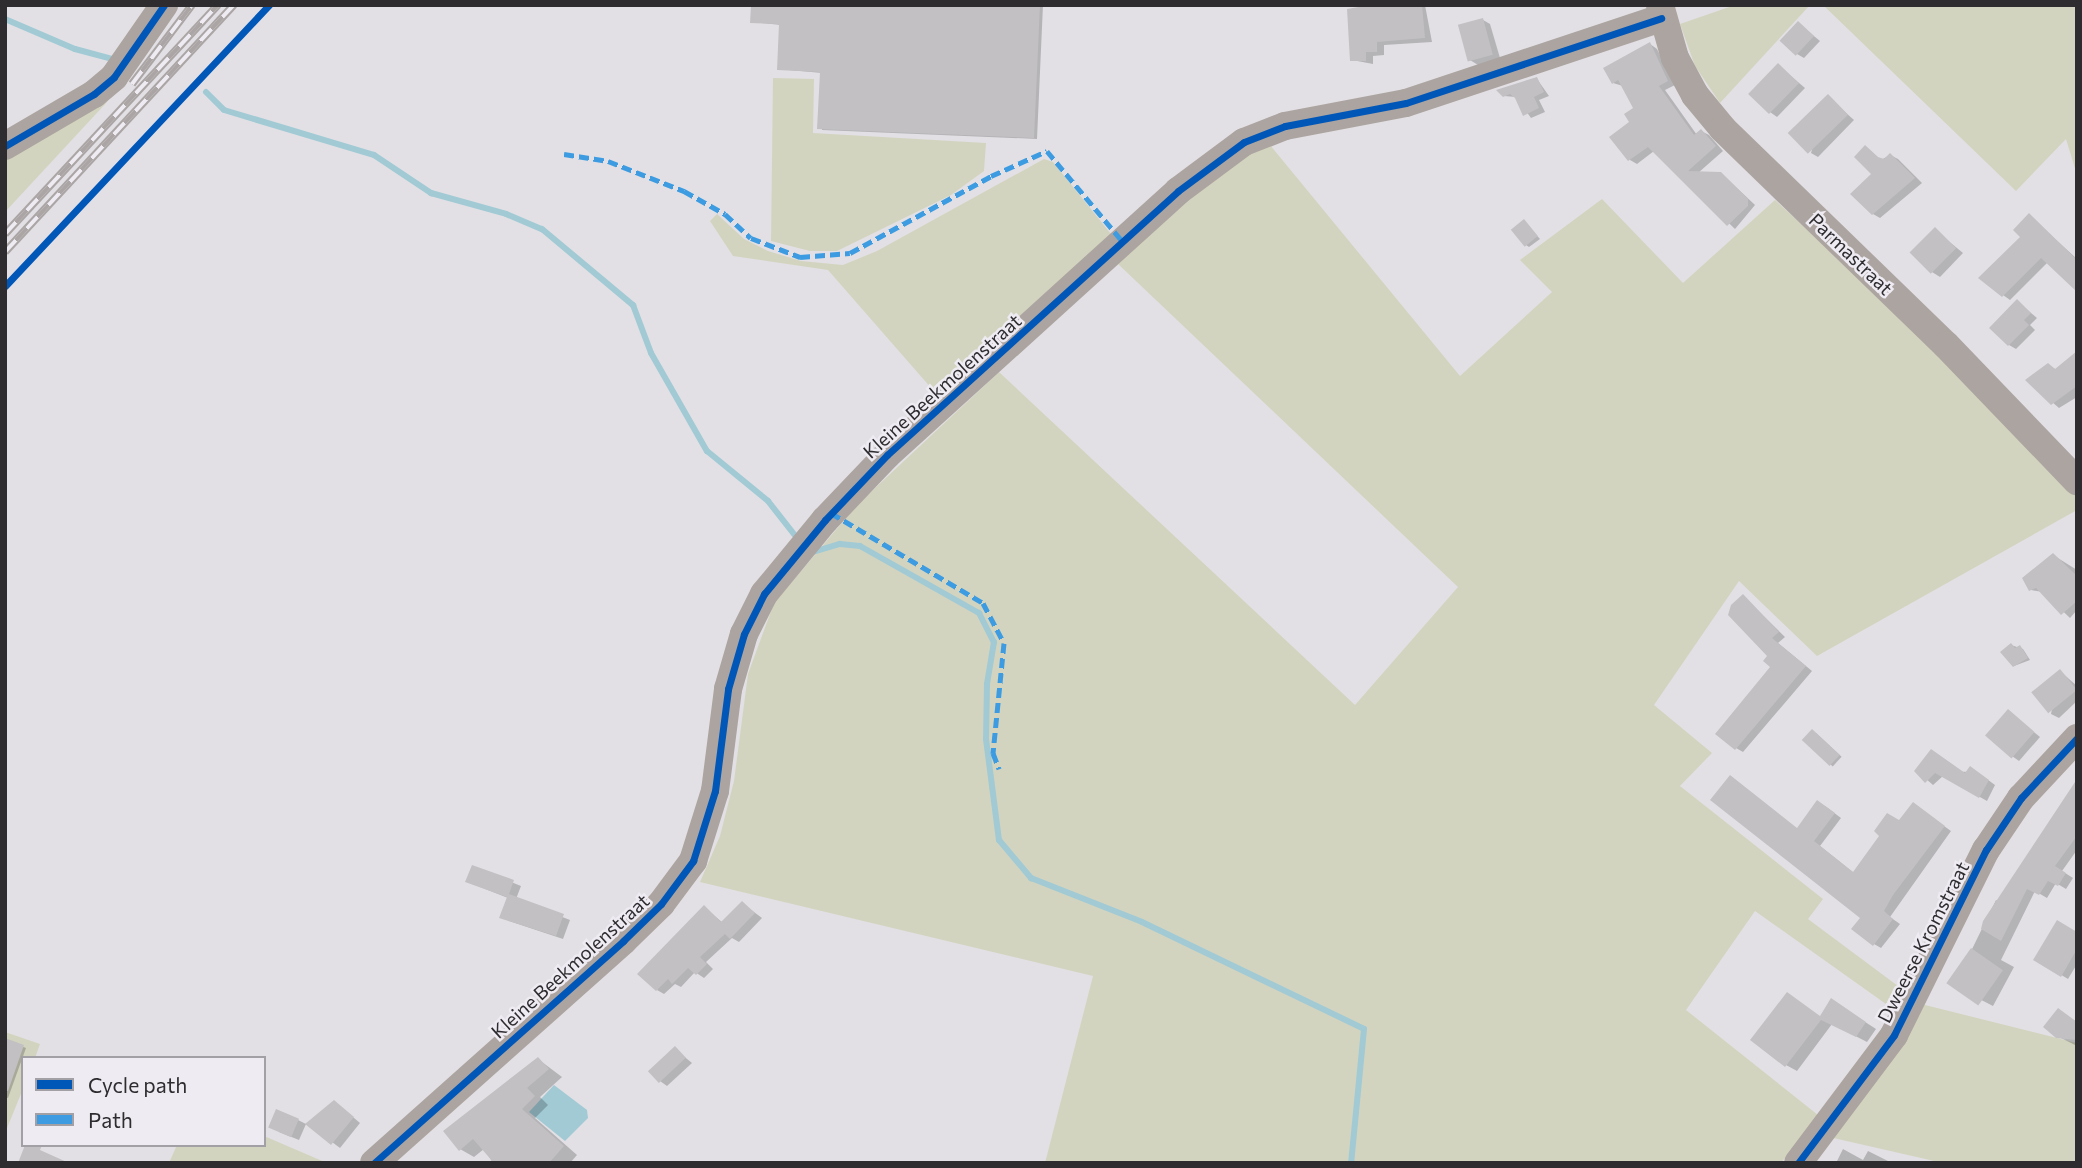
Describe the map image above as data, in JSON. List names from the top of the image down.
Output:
{
  "streets": {
    "street": ["Parmastraat", "Kleine Beekmolenstraat", "Dweerse Kromstraat"]
  },
  "crossings": [
    ["Parmastraat", "Kleine Beekmolenstraat"]
  ],
  "legend": ["Cycle path", "Path"]
}
